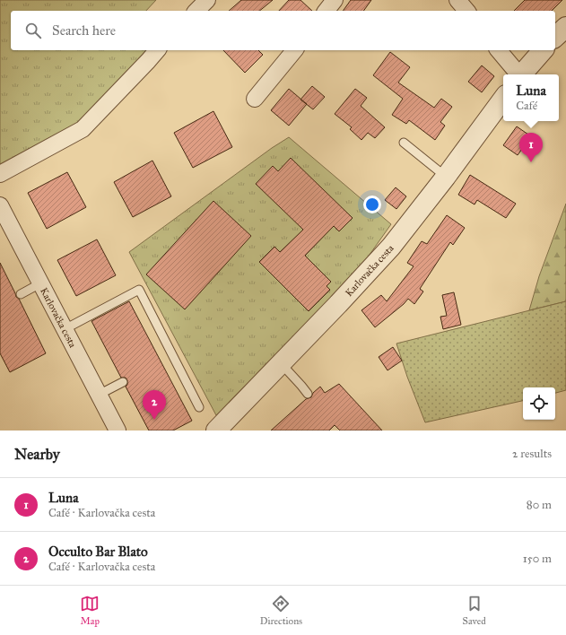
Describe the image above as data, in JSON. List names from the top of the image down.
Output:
{
  "streets": {
    "street": ["Karlovačka cesta"]
  },
  "page": {
    "search": "Search here",
    "popup": ["Luna", "Café"],
    "pins": ["1", "2"],
    "heading": ["Nearby", "2 results"],
    "list": [
      {
        "mark": "1",
        "name": "Luna",
        "note": "Café · Karlovačka cesta",
        "value": "80 m"
      },
      {
        "mark": "2",
        "name": "Occulto Bar Blato",
        "note": "Café · Karlovačka cesta",
        "value": "150 m"
      }
    ],
    "nav": ["Map", "Directions", "Saved"]
  }
}
